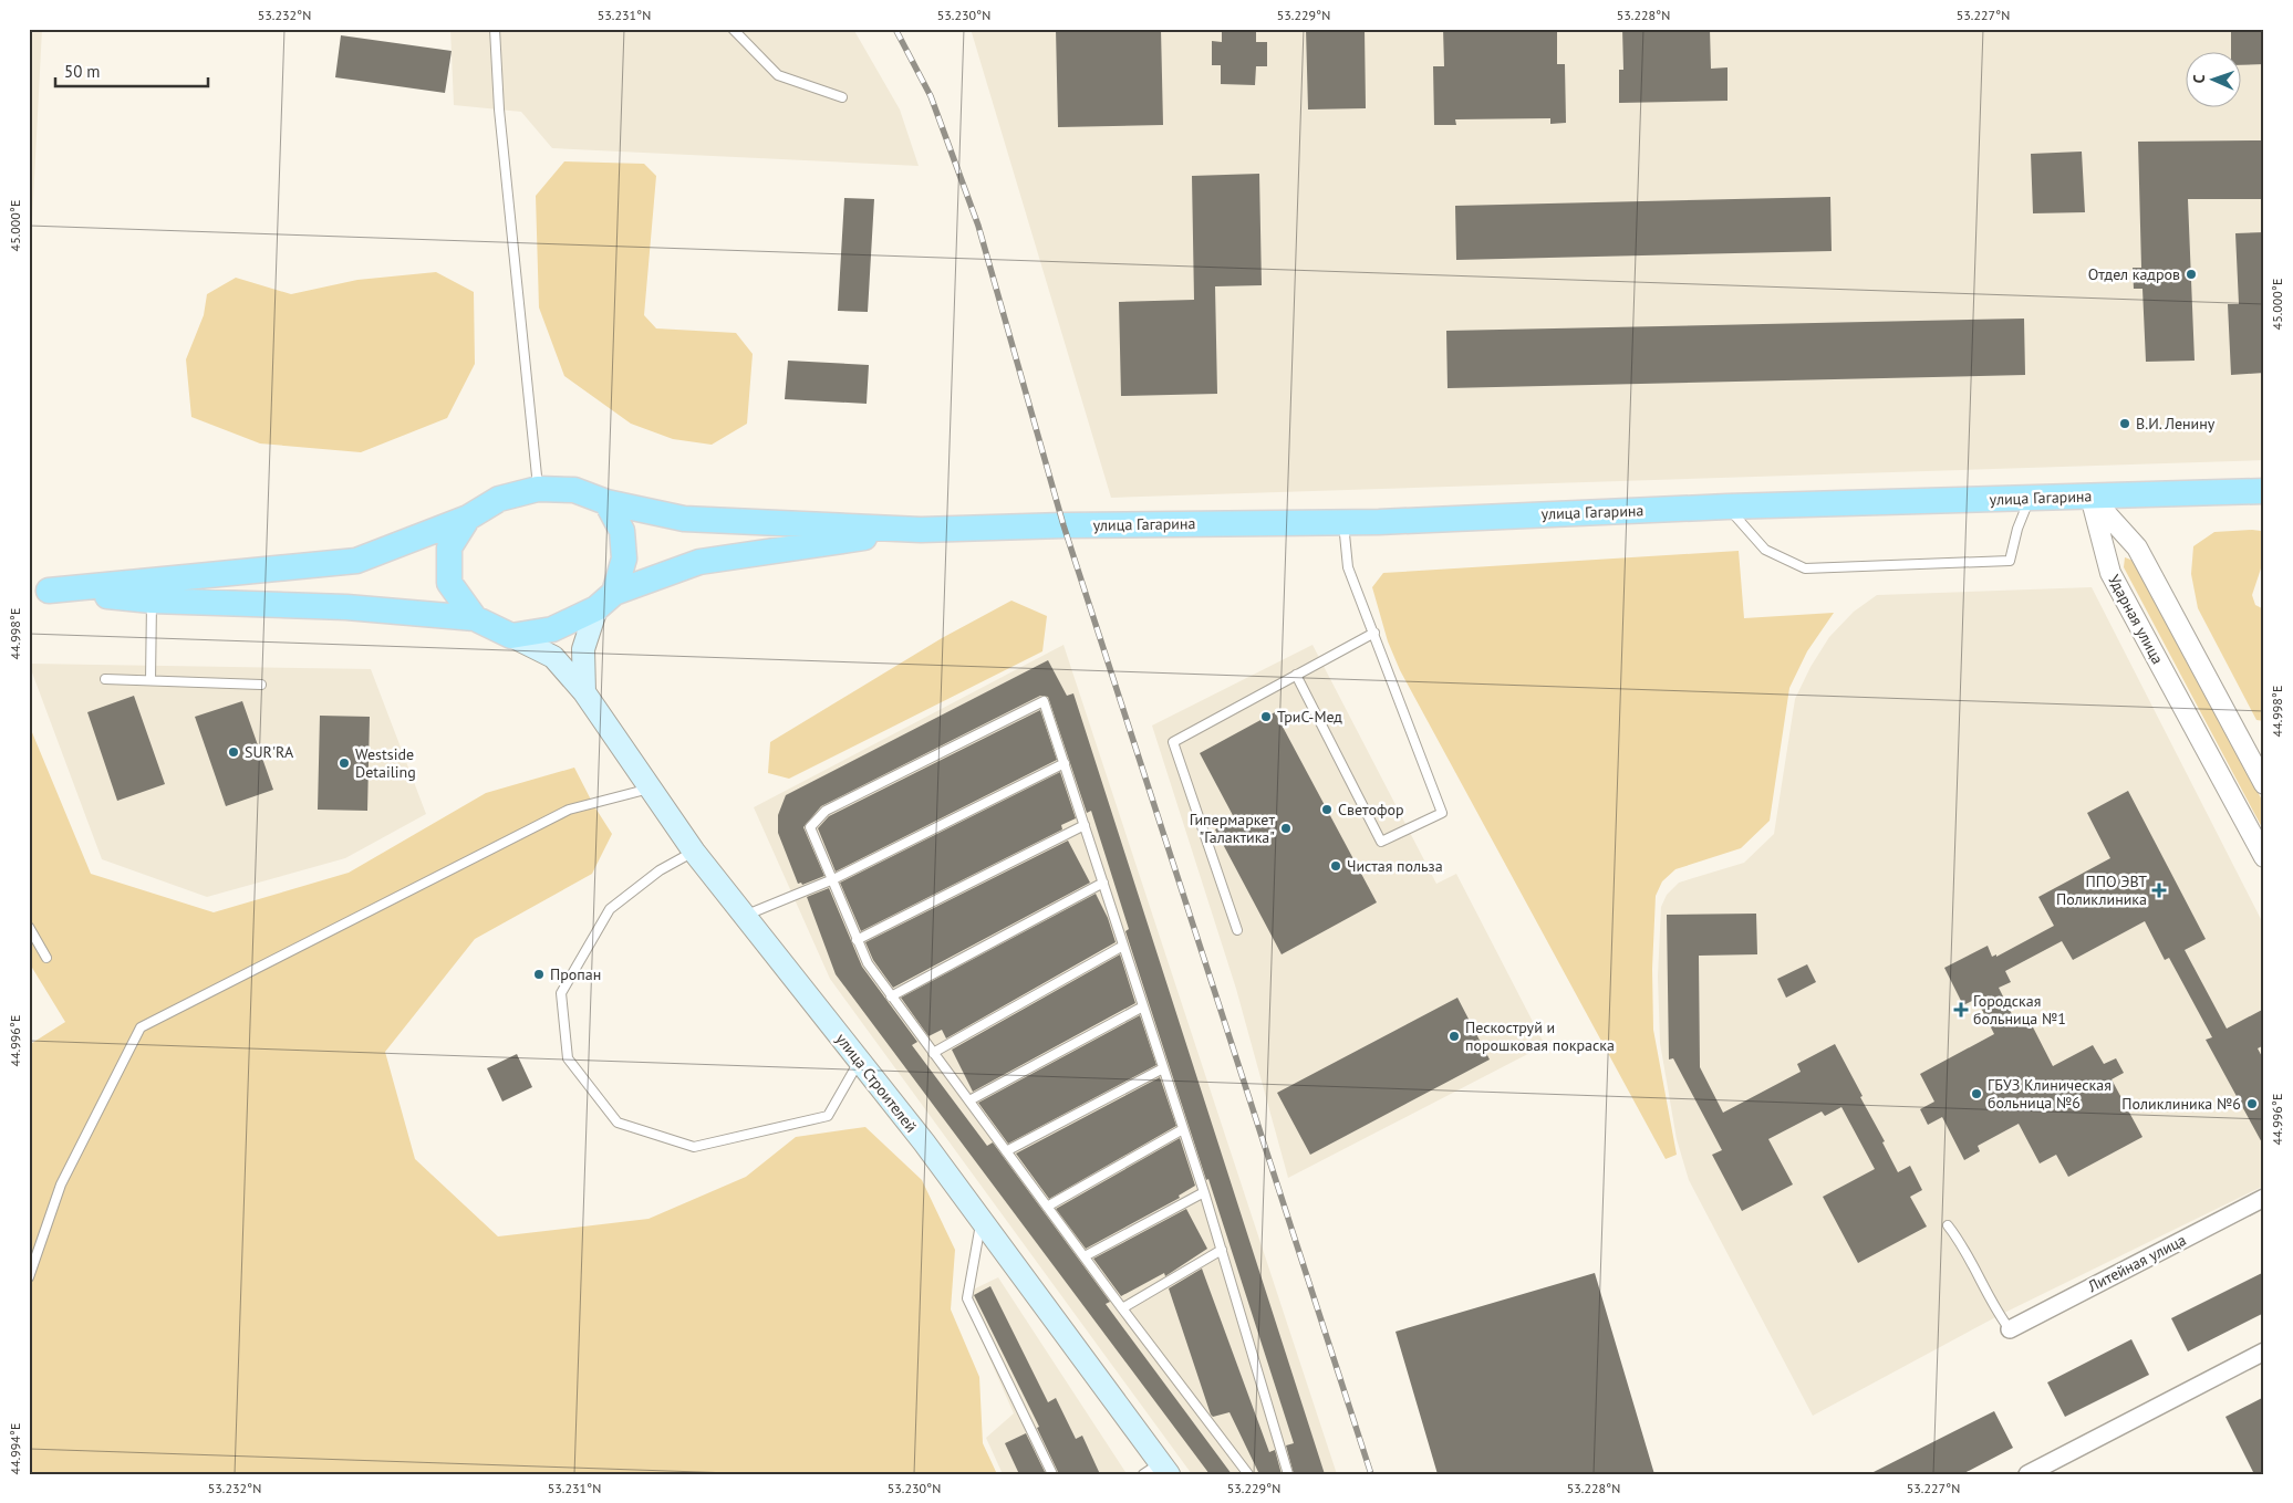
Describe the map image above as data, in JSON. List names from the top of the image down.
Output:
{
  "streets": {
    "main road": ["улица Гагарина", "улица Строителей"],
    "street": ["Ударная улица", "Литейная улица"]
  },
  "crossings": [
    ["улица Гагарина", "Ударная улица"]
  ],
  "places": {
    "other": [
      "Отдел кадров",
      "В.И. Ленину",
      "ТриС-Мед",
      "SUR'RA",
      "Westside Detailing",
      "Светофор",
      "Гипермаркет \"Галактика\"",
      "Чистая польза",
      "Пропан",
      "Пескоструй и порошковая покраска",
      "ГБУЗ Клиническая больница №6",
      "Поликлиника №6"
    ],
    "health": ["ППО ЭВТ Поликлиника", "Городская больница №1"]
  },
  "scale_bar": "50 m",
  "north": "left",
  "coordinates": [
    "53.232°N",
    "53.231°N",
    "53.230°N",
    "53.229°N",
    "53.228°N",
    "53.227°N",
    "45.000°E",
    "44.998°E",
    "44.996°E",
    "44.994°E"
  ]
}
